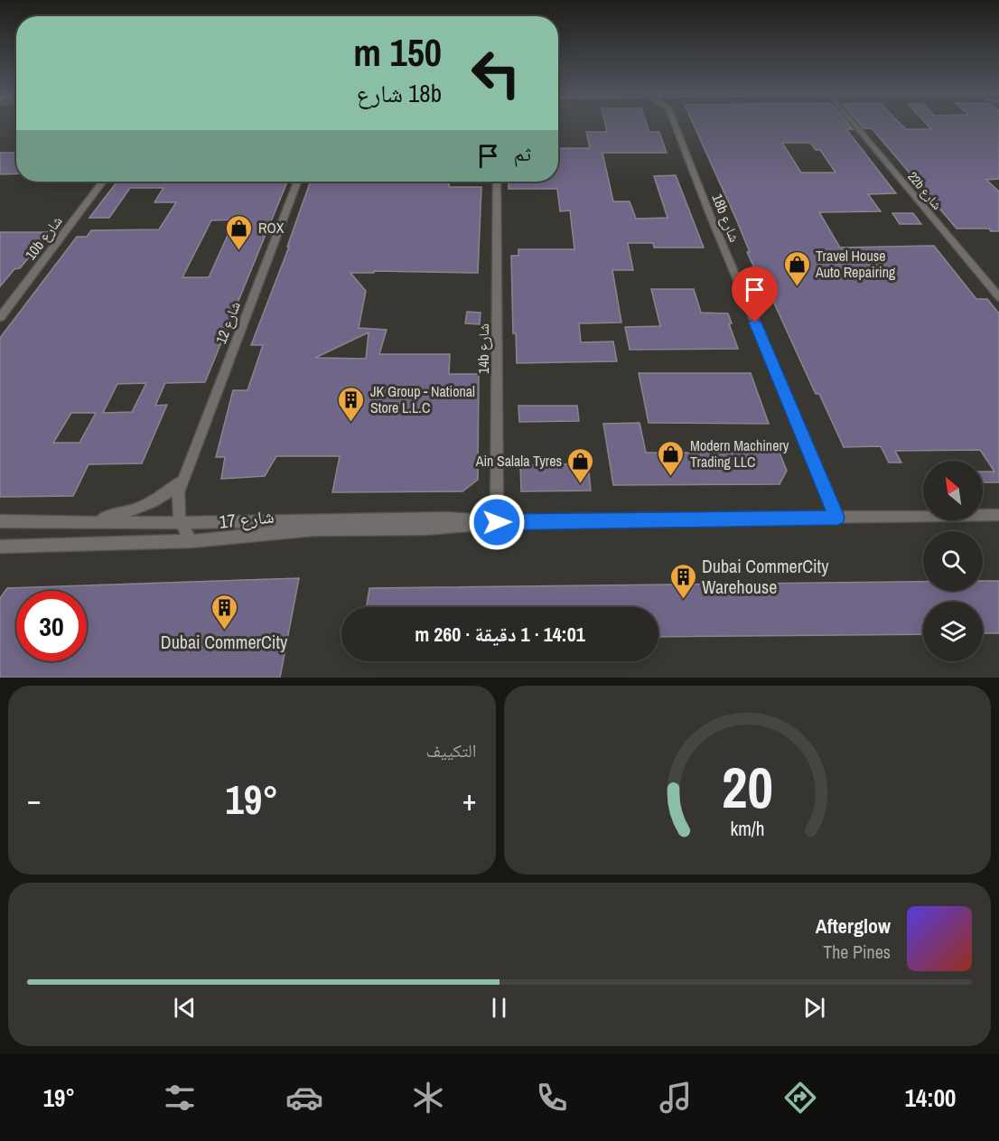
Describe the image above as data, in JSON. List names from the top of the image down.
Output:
{
  "streets": {
    "street": [
      "22b شارع",
      "18b شارع",
      "10b شارع",
      "شارع 12",
      "14b شارع",
      "شارع 17"
    ]
  },
  "crossings": [
    ["18b شارع", "شارع 17"],
    ["شارع 12", "شارع 17"],
    ["14b شارع", "شارع 17"]
  ],
  "places": {
    "shop": [
      "ROX",
      "Travel House Auto Repairing",
      "Modern Machinery Trading LLC",
      "Ain Salala Tyres"
    ],
    "building": ["JK Group - National Store L.L.C", "Dubai CommerCity Warehouse", "Dubai CommerCity"]
  },
  "north": "top left",
  "page": {
    "turn": ["150 m", "18b شارع"],
    "then": "ثم",
    "limit": "30",
    "trip": "14:01 · 1 دقيقة · 260 m",
    "tile": "التكييف",
    "heat": ["−", "19°", "+"],
    "song": ["Afterglow", "The Pines"],
    "tabs": ["14:00", "19°"],
    "gauge": ["20", "km/h"]
  }
}
